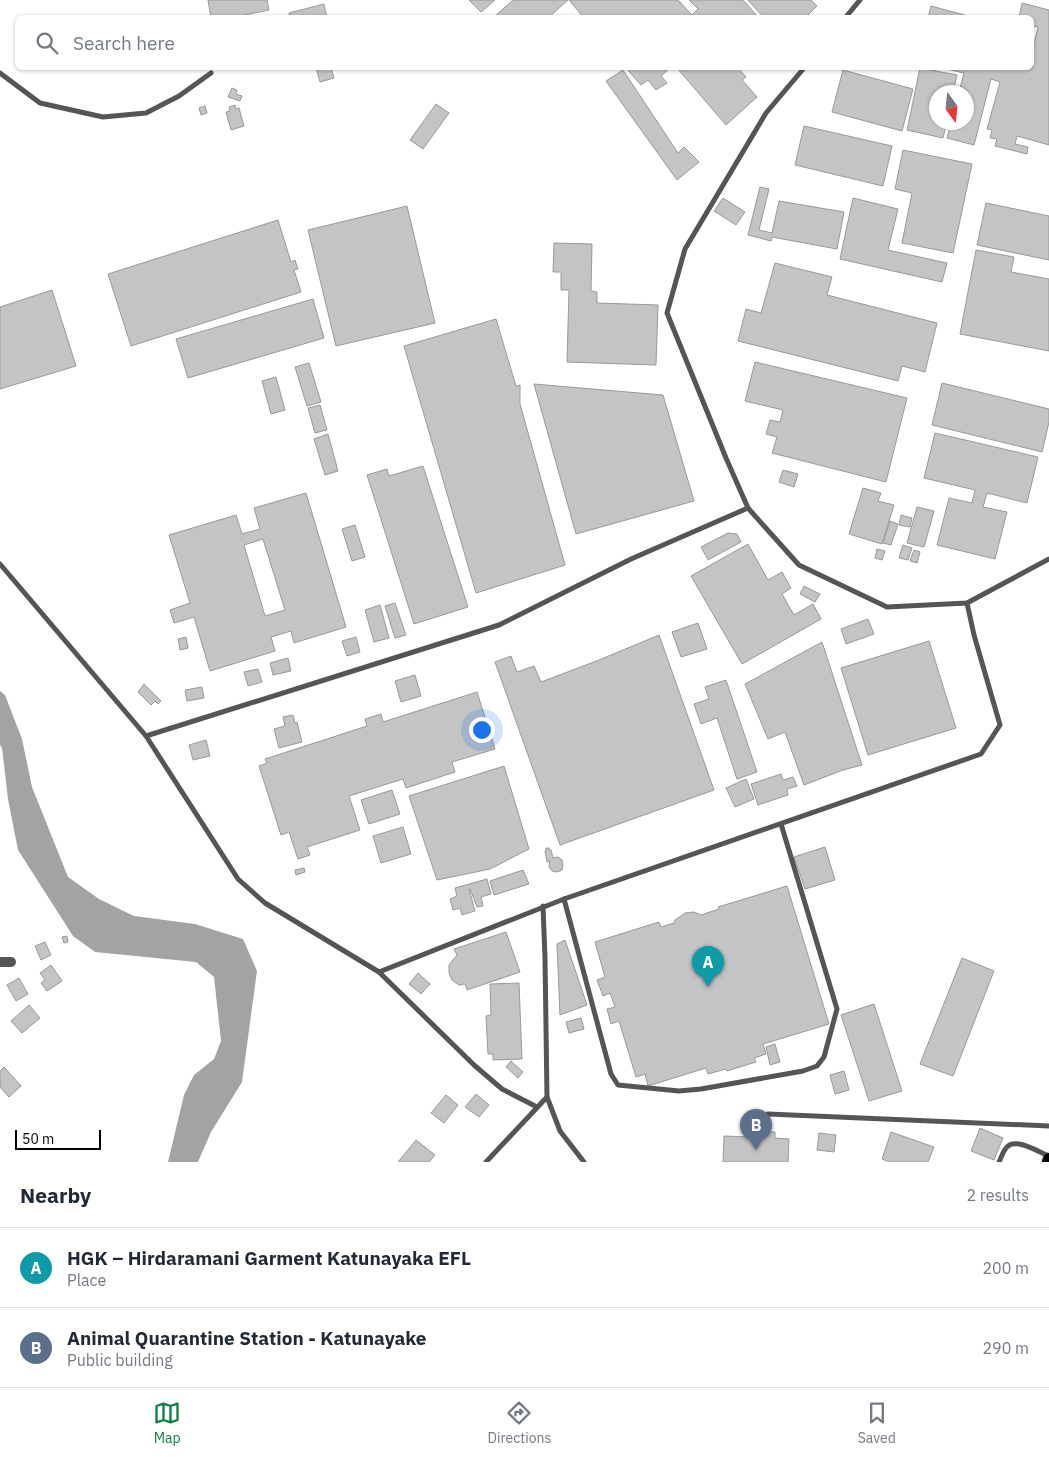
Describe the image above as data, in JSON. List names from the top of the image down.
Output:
{
  "scale_bar": "50 m",
  "north": "bottom",
  "page": {
    "search": "Search here",
    "pins": ["A", "B"],
    "scale": "50 m",
    "heading": ["Nearby", "2 results"],
    "list": [
      {
        "mark": "A",
        "name": "HGK – Hirdaramani Garment Katunayaka EFL",
        "note": "Place",
        "value": "200 m"
      },
      {
        "mark": "B",
        "name": "Animal Quarantine Station - Katunayake",
        "note": "Public building",
        "value": "290 m"
      }
    ],
    "nav": ["Map", "Directions", "Saved"]
  }
}
